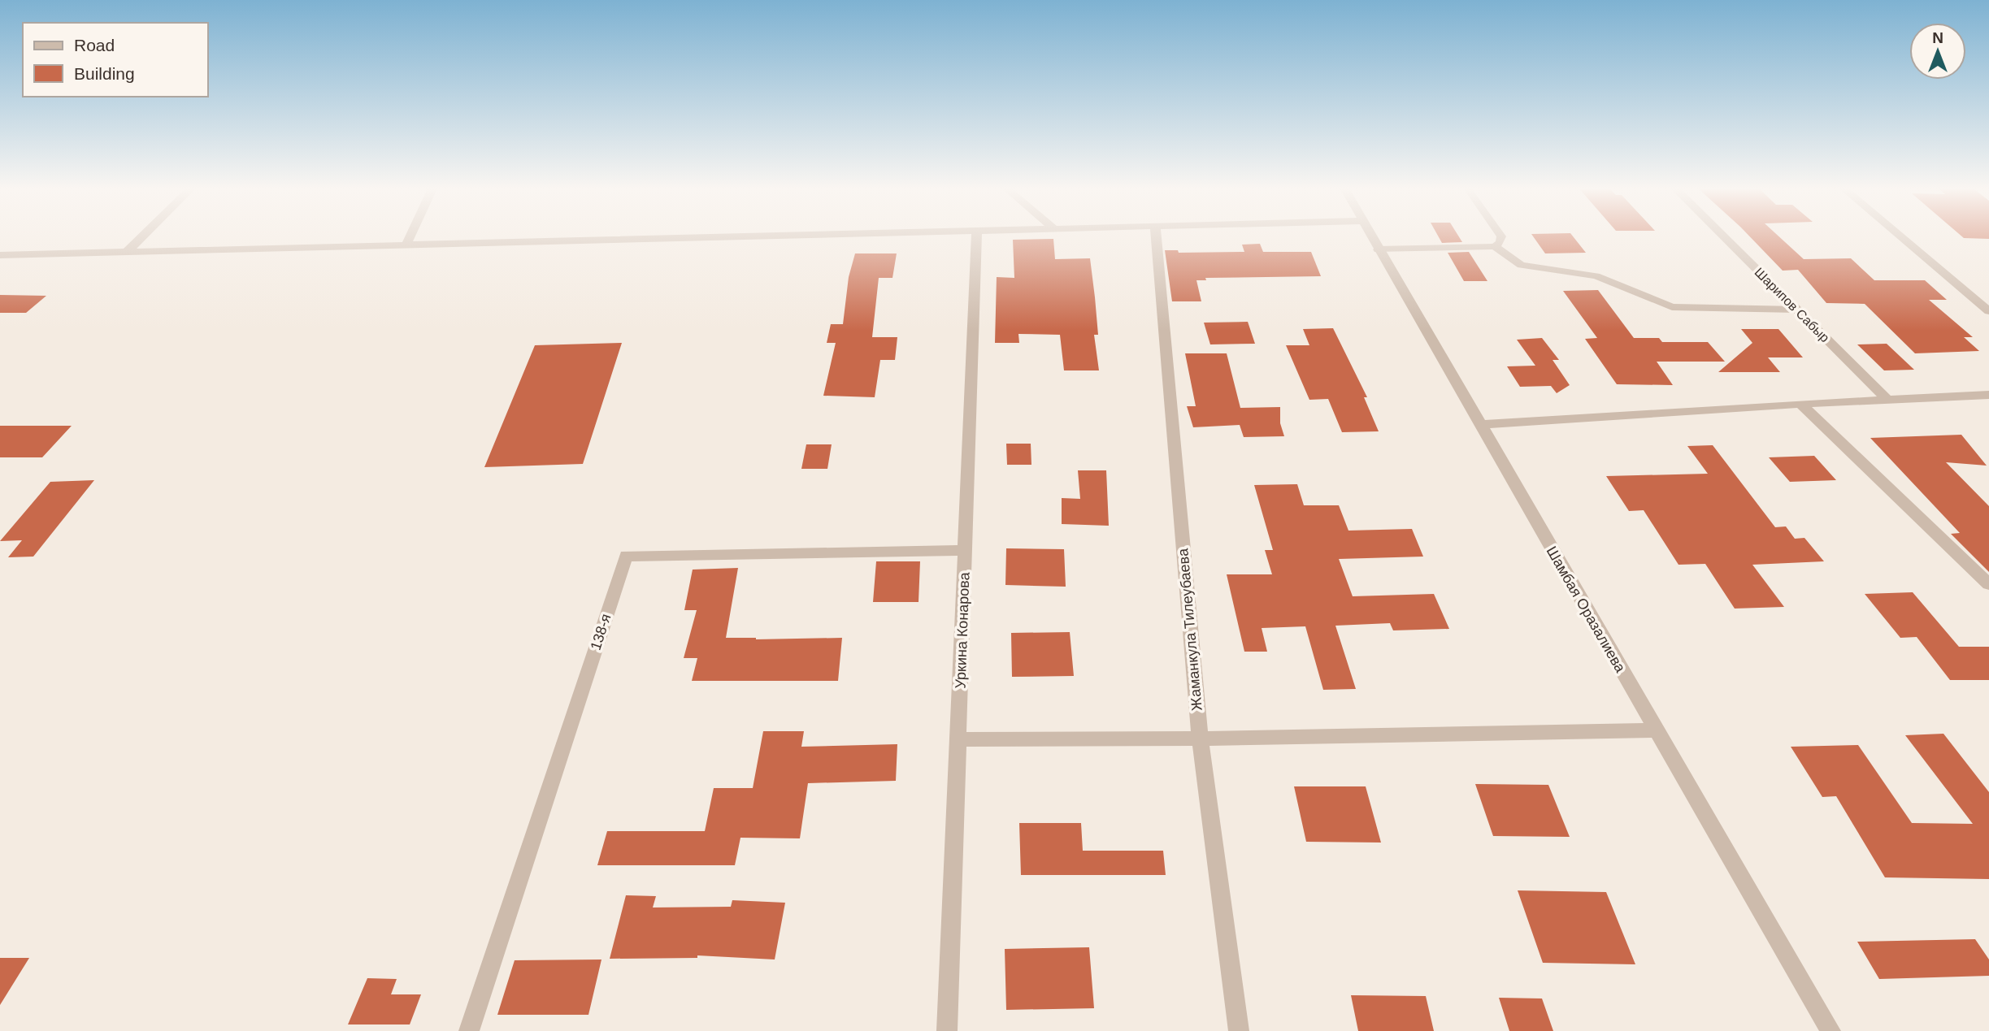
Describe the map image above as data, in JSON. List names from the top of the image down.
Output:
{
  "streets": {
    "street": [
      "Шарипов Сабыр",
      "Шамбая Оразалиева",
      "Жаманкула Тилеубаева",
      "Уркина Конарова",
      "138-я"
    ]
  },
  "crossings": [
    ["Уркина Конарова", "138-я"]
  ],
  "legend": ["Road", "Building"],
  "north": "top"
}
